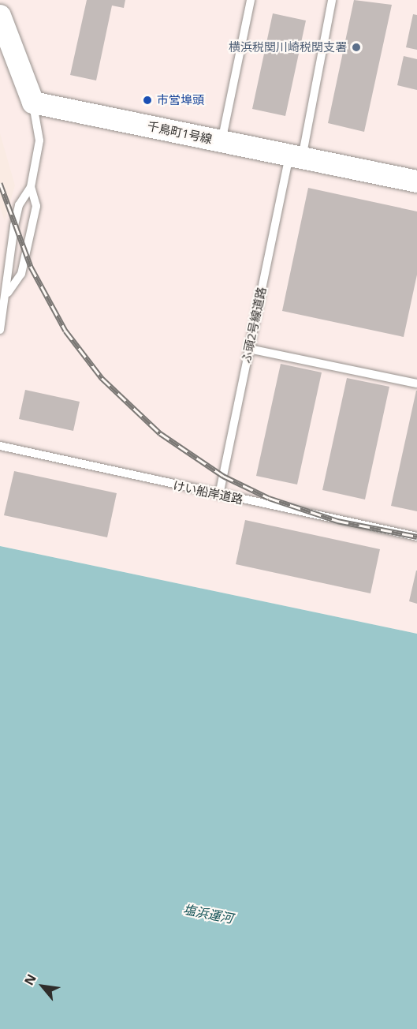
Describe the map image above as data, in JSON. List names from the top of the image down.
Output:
{
  "streets": {
    "street": ["千鳥町1号線"],
    "lane": ["ふ頭2号線道路", "けい船岸道路"]
  },
  "crossings": [
    ["千鳥町1号線", "ふ頭2号線道路"],
    ["ふ頭2号線道路", "けい船岸道路"]
  ],
  "water": ["塩浜運河"],
  "places": ["横浜税関川崎税関支署", "市営埠頭"],
  "north": "top left"
}
